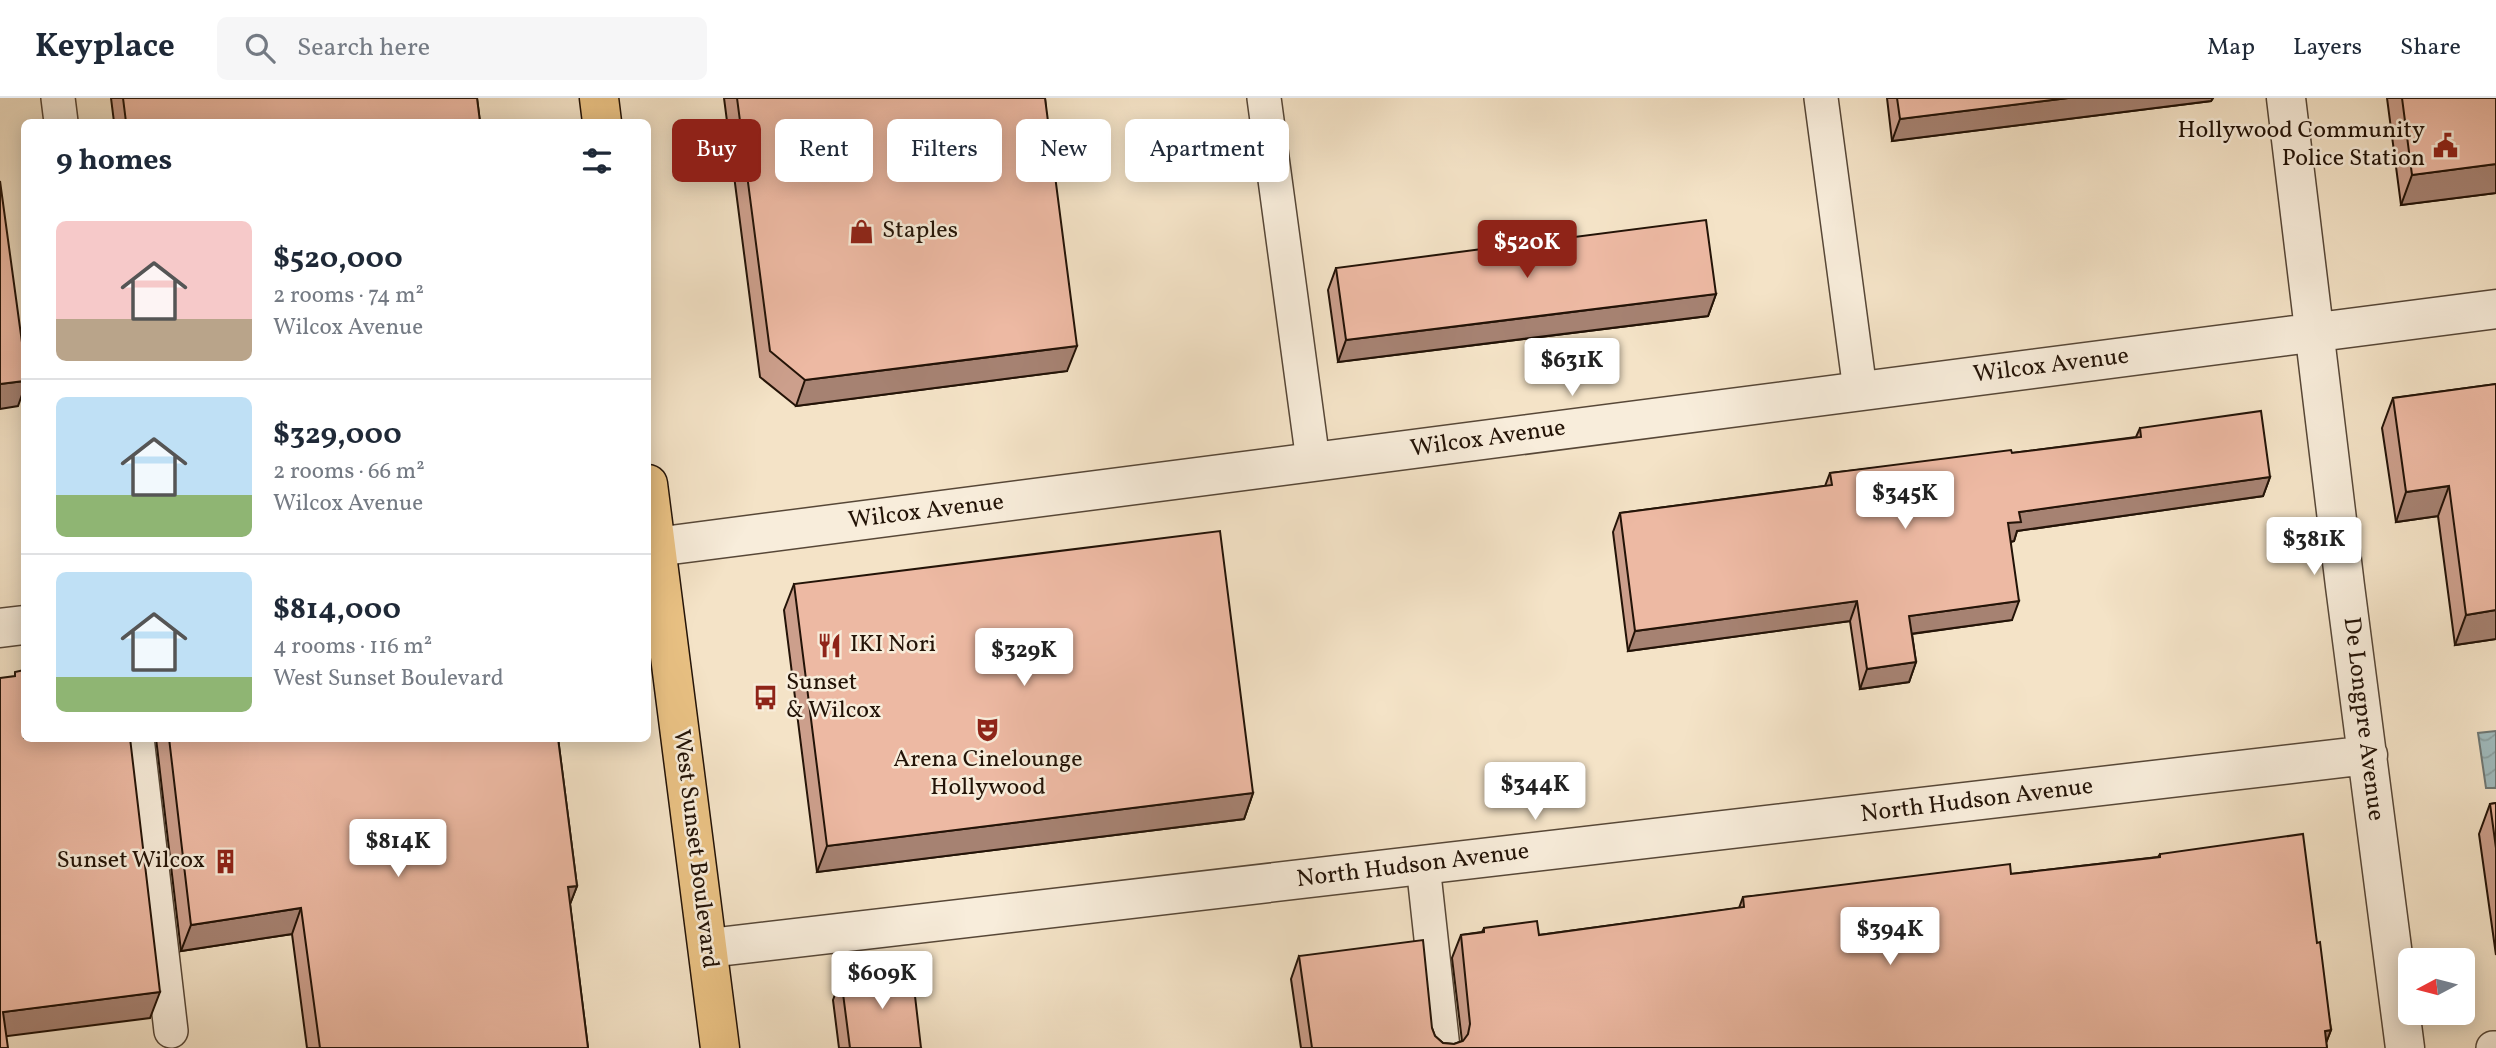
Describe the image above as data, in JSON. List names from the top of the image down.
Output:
{
  "streets": {
    "main road": ["West Sunset Boulevard"],
    "street": ["Wilcox Avenue", "De Longpre Avenue", "North Hudson Avenue"]
  },
  "crossings": [
    ["Wilcox Avenue", "De Longpre Avenue"],
    ["Wilcox Avenue", "West Sunset Boulevard"],
    ["De Longpre Avenue", "North Hudson Avenue"],
    ["North Hudson Avenue", "West Sunset Boulevard"]
  ],
  "places": {
    "public building": ["Hollywood Community Police Station"],
    "shop": ["Staples"],
    "restaurant": ["IKI Nori"],
    "bus stop": ["Sunset & Wilcox"],
    "theatre": ["Arena Cinelounge Hollywood"],
    "building": ["Sunset Wilcox"]
  },
  "north": "left",
  "page": {
    "header": "Keyplace",
    "search": "Search here",
    "nav": ["Map", "Layers", "Share"],
    "chip": [
      "Buy",
      "Rent",
      "Filters",
      "New",
      "Apartment"
    ],
    "heading": "9 homes",
    "list": [
      {
        "name": "$520,000",
        "note": "2 rooms · 74 m² · Wilcox Avenue"
      },
      {
        "name": "$329,000",
        "note": "2 rooms · 66 m² · Wilcox Avenue"
      },
      {
        "name": "$814,000",
        "note": "4 rooms · 116 m² · West Sunset Boulevard"
      }
    ],
    "price": [
      "$520K",
      "$631K",
      "$345K",
      "$381K",
      "$329K",
      "$344K",
      "$814K",
      "$394K",
      "$609K"
    ]
  }
}
